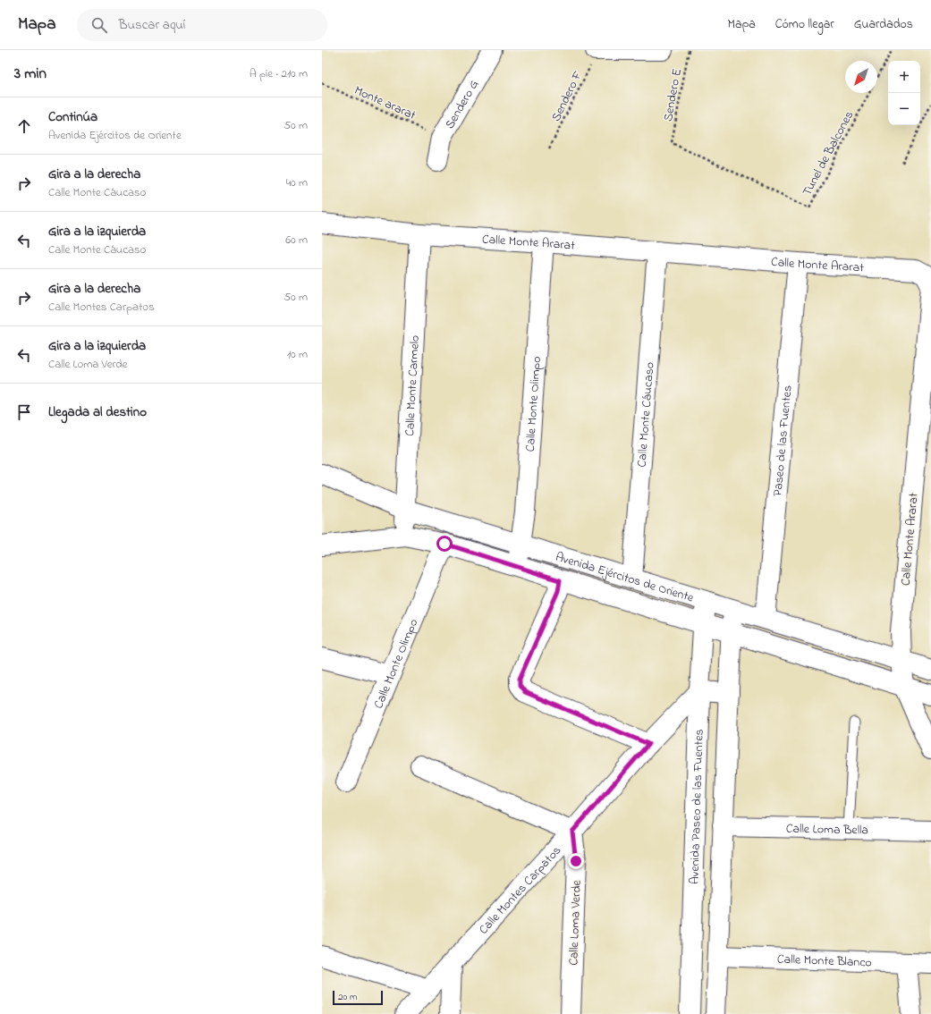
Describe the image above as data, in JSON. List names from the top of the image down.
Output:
{
  "streets": {
    "street": [
      "Sendero G",
      "Calle Monte Ararat",
      "Calle Monte Carmelo",
      "Calle Monte Olimpo",
      "Calle Monte Cáucaso",
      "Paseo de las Fuentes",
      "Avenida Ejércitos de Oriente",
      "Avenida Paseo de las Fuentes",
      "Calle Loma Bella",
      "Calle Montes Carpatos",
      "Calle Loma Verde",
      "Calle Monte Blanco"
    ],
    "path": [
      "Sendero E",
      "Sendero F",
      "Monte ararat",
      "Tunel de Balcones"
    ]
  },
  "crossings": [
    ["Sendero E", "Tunel de Balcones"],
    ["Monte ararat", "Sendero G"],
    ["Calle Monte Ararat", "Calle Monte Carmelo"],
    ["Calle Monte Ararat", "Calle Monte Olimpo"],
    ["Calle Monte Ararat", "Calle Monte Cáucaso"],
    ["Calle Monte Ararat", "Paseo de las Fuentes"],
    ["Calle Monte Ararat", "Avenida Ejércitos de Oriente"],
    ["Calle Monte Carmelo", "Avenida Ejércitos de Oriente"],
    ["Calle Monte Olimpo", "Avenida Ejércitos de Oriente"],
    ["Calle Monte Cáucaso", "Avenida Ejércitos de Oriente"],
    ["Paseo de las Fuentes", "Avenida Ejércitos de Oriente"],
    ["Avenida Ejércitos de Oriente", "Avenida Paseo de las Fuentes"],
    ["Avenida Paseo de las Fuentes", "Calle Montes Carpatos"],
    ["Calle Montes Carpatos", "Calle Loma Verde"]
  ],
  "scale_bar": "20 m",
  "north": "bottom left",
  "page": {
    "header": "Mapa",
    "search": "Buscar aquí",
    "nav": ["Mapa", "Cómo llegar", "Guardados"],
    "heading": ["3 min", "A pie · 210 m"],
    "map_buttons": ["+", "−"],
    "list": [
      ["Continúa", "Avenida Ejércitos de Oriente", "50 m"],
      ["Gira a la derecha", "Calle Monte Cáucaso", "40 m"],
      ["Gira a la izquierda", "Calle Monte Cáucaso", "60 m"],
      ["Gira a la derecha", "Calle Montes Carpatos", "50 m"],
      ["Gira a la izquierda", "Calle Loma Verde", "10 m"],
      "Llegada al destino"
    ],
    "scale": "20 m"
  }
}
